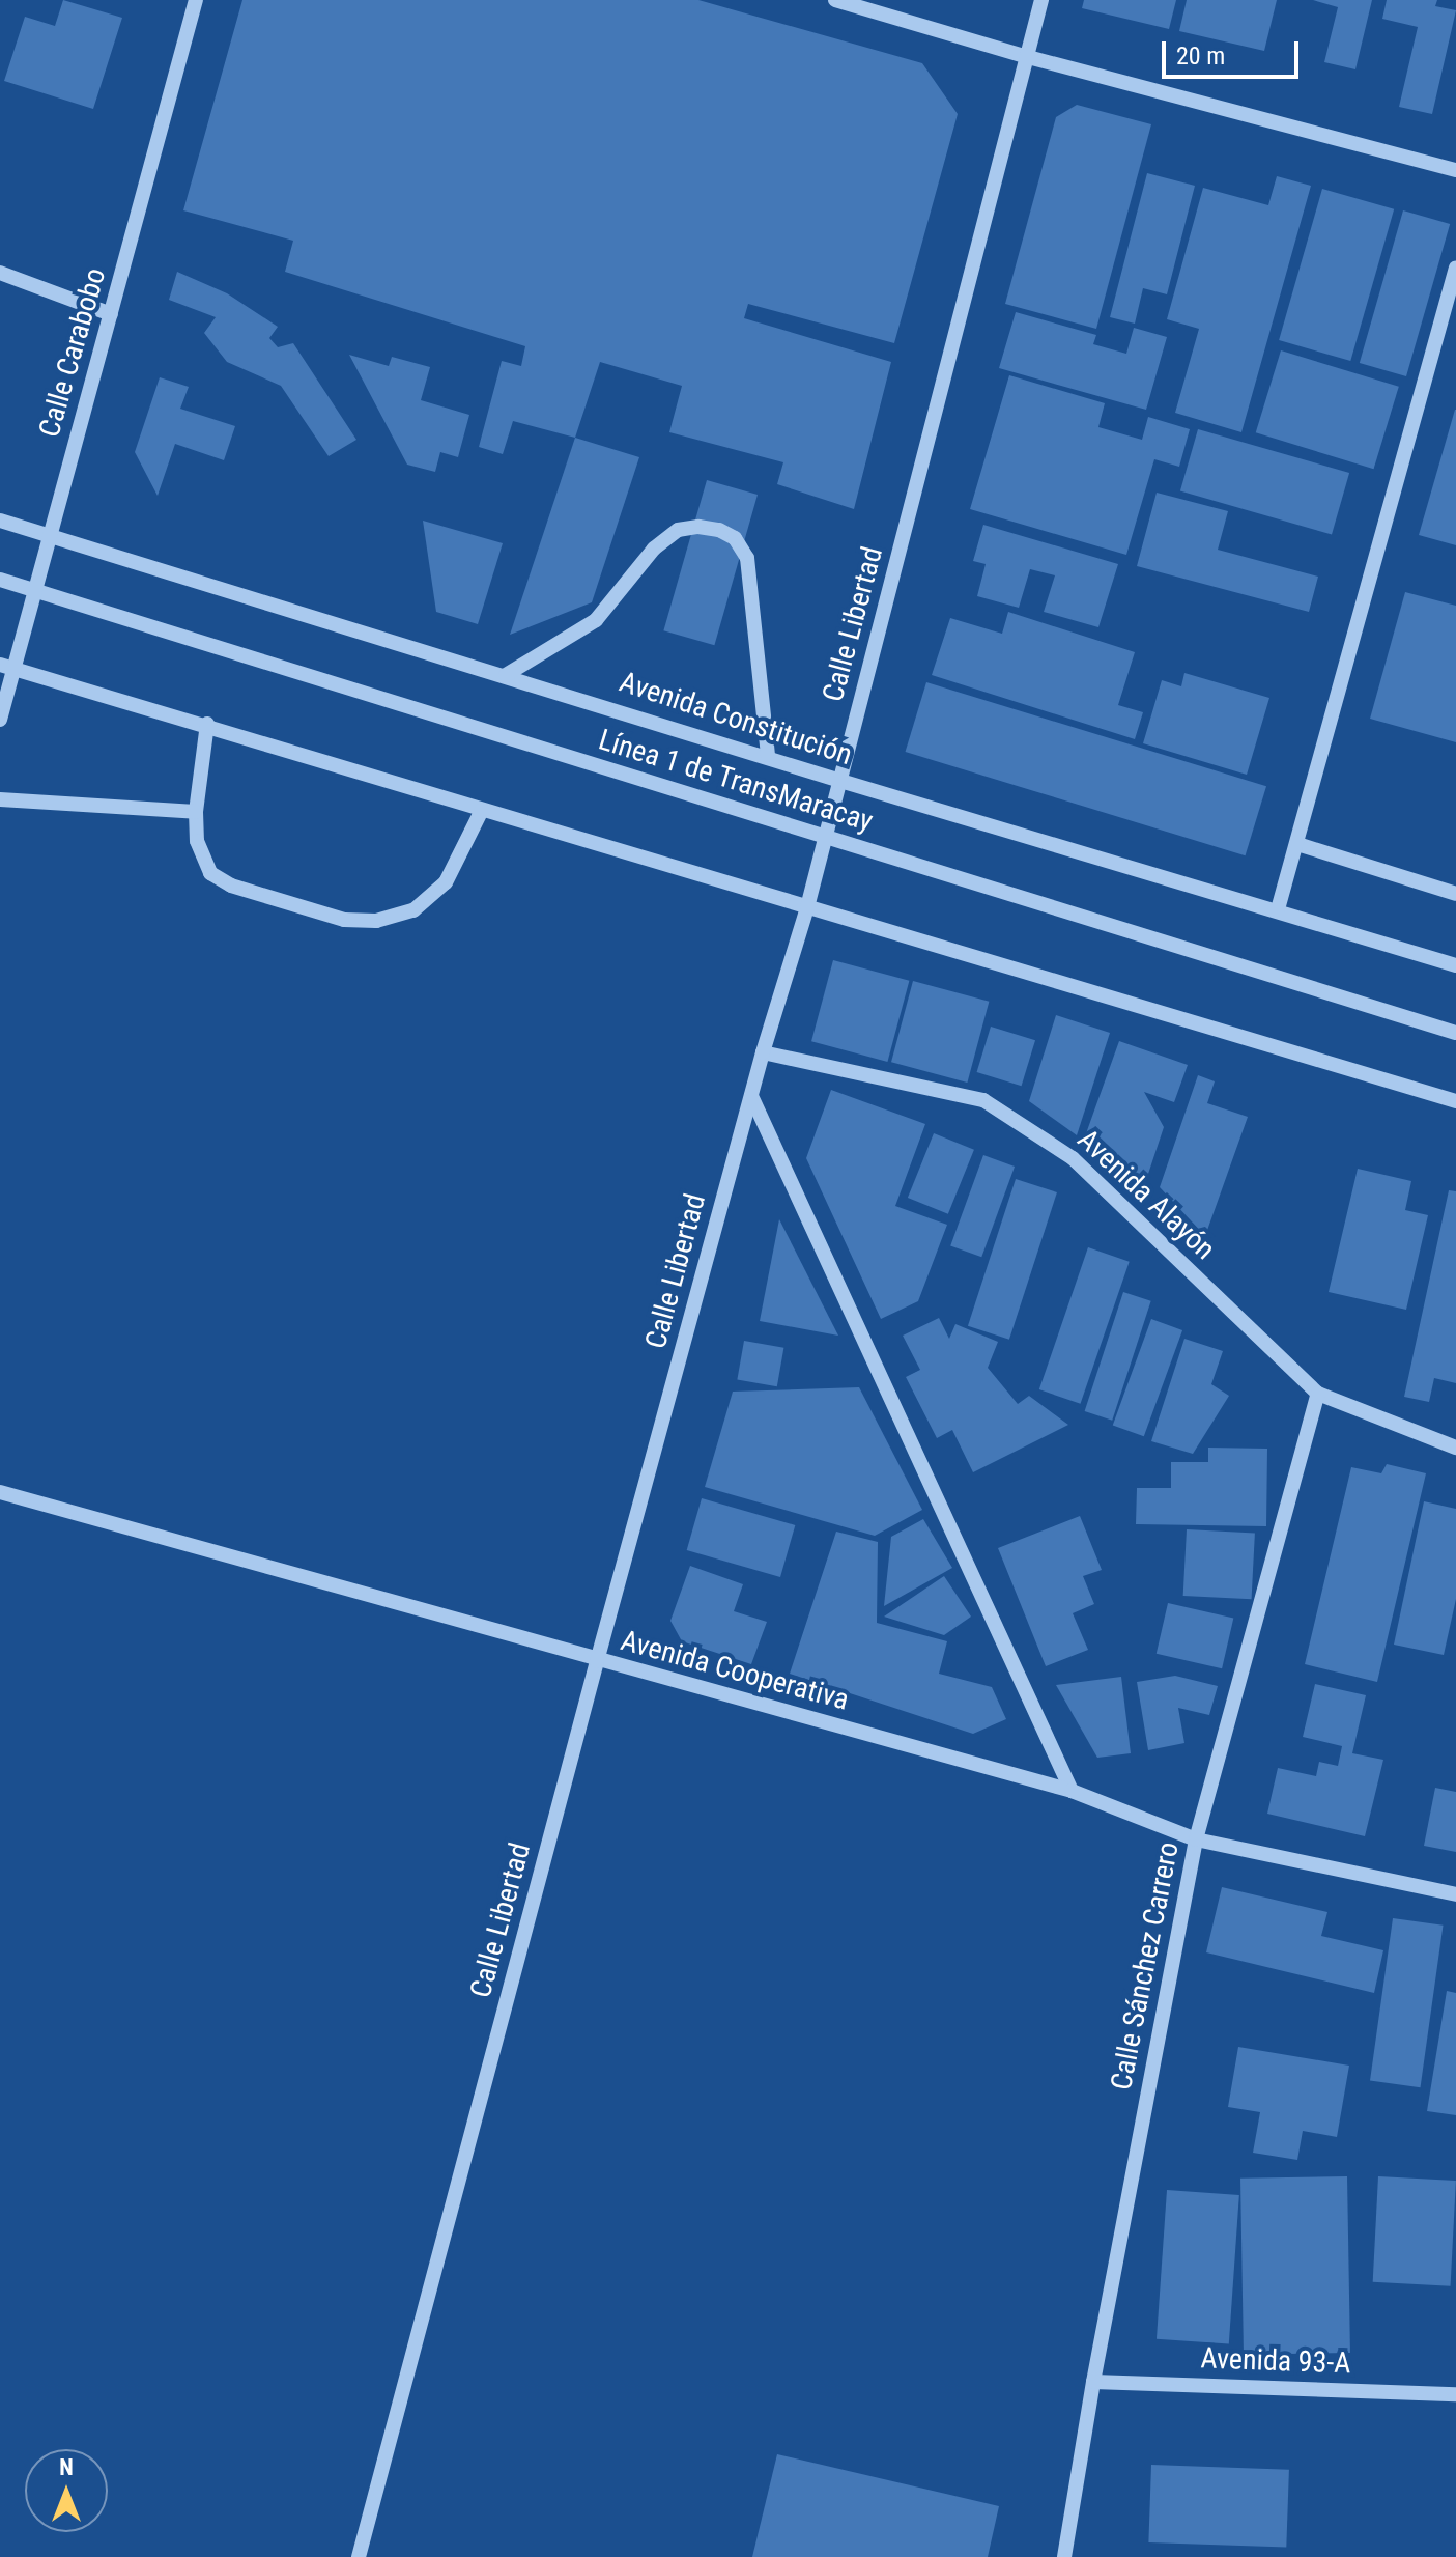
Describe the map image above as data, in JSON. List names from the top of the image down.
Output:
{
  "streets": {
    "street": [
      "Calle Carabobo",
      "Calle Libertad",
      "Avenida Constitución",
      "Línea 1 de TransMaracay",
      "Avenida Alayón",
      "Avenida Cooperativa",
      "Calle Sánchez Carrero",
      "Avenida 93-A"
    ]
  },
  "crossings": [
    ["Calle Carabobo", "Avenida Constitución"],
    ["Calle Carabobo", "Línea 1 de TransMaracay"],
    ["Calle Libertad", "Avenida Constitución"],
    ["Calle Libertad", "Línea 1 de TransMaracay"],
    ["Calle Libertad", "Avenida Alayón"],
    ["Calle Libertad", "Avenida Cooperativa"],
    ["Avenida Alayón", "Calle Sánchez Carrero"],
    ["Avenida Cooperativa", "Calle Sánchez Carrero"],
    ["Calle Sánchez Carrero", "Avenida 93-A"]
  ],
  "scale_bar": "20 m",
  "north": "top"
}
